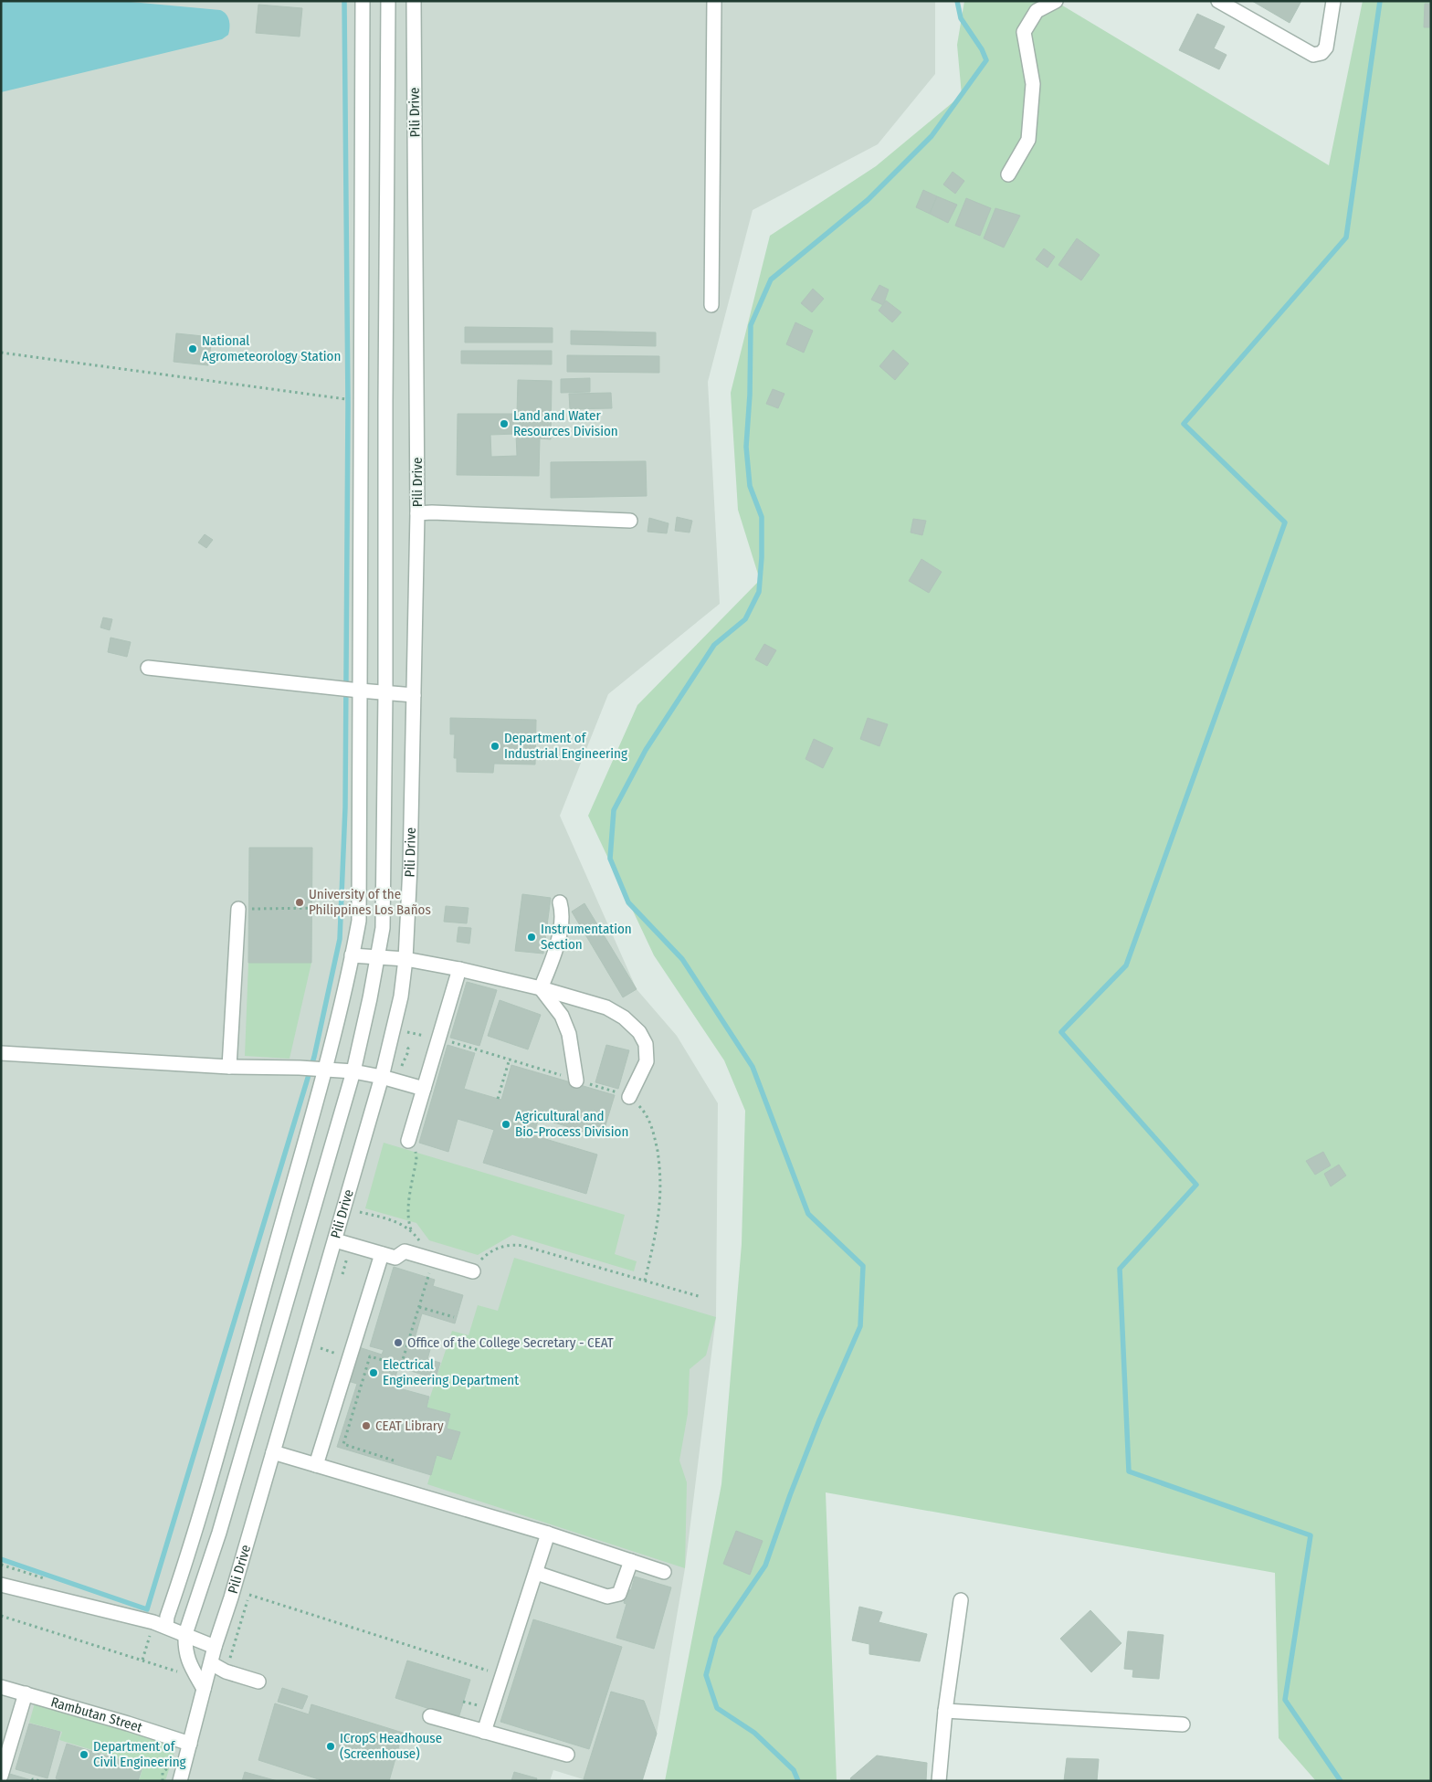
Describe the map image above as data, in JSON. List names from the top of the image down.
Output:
{
  "streets": {
    "street": ["Pili Drive", "Rambutan Street"]
  },
  "crossings": [
    ["Pili Drive", "Rambutan Street"]
  ],
  "places": [
    "National Agrometeorology Station",
    "Land and Water Resources Division",
    "Department of Industrial Engineering",
    "University of the Philippines Los Baños",
    "Instrumentation Section",
    "Agricultural and Bio-Process Division",
    "Office of the College Secretary - CEAT",
    "Electrical Engineering Department",
    "CEAT Library",
    "ICropS Headhouse (Screenhouse)",
    "Department of Civil Engineering"
  ]
}
